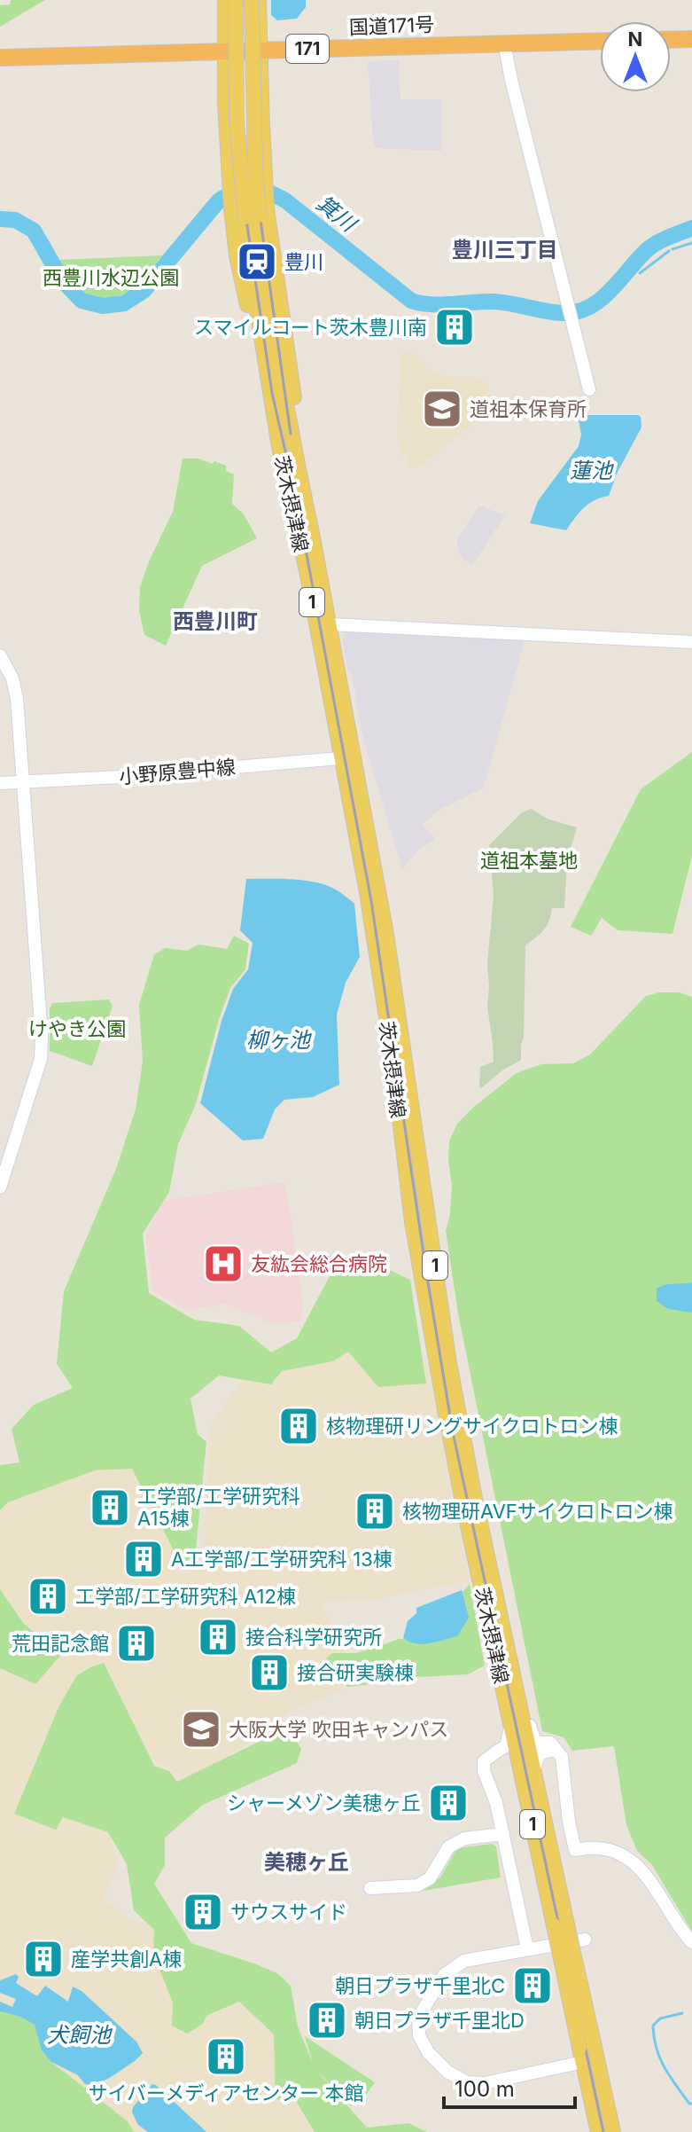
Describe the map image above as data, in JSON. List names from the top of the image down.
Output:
{
  "streets": {
    "highway": ["国道171号", "171"],
    "main road": ["茨木摂津線", "1"],
    "street": ["小野原豊中線"]
  },
  "crossings": [
    ["国道171号", "1"],
    ["茨木摂津線", "1"],
    ["茨木摂津線", "小野原豊中線"]
  ],
  "districts": ["豊川三丁目", "西豊川町", "美穂ヶ丘"],
  "water": [
    "箕川",
    "蓮池",
    "柳ヶ池",
    "犬飼池"
  ],
  "parks": ["西豊川水辺公園", "道祖本墓地", "けやき公園"],
  "places": {
    "station": ["豊川"],
    "building": [
      "スマイルコート茨木豊川南",
      "核物理研リングサイクロトロン棟",
      "工学部/工学研究科 A15棟",
      "核物理研AVFサイクロトロン棟",
      "A工学部/工学研究科 13棟",
      "工学部/工学研究科 A12棟",
      "接合科学研究所",
      "荒田記念館",
      "接合研実験棟",
      "シャーメゾン美穂ヶ丘",
      "サウスサイド",
      "産学共創A棟",
      "朝日プラザ千里北C",
      "朝日プラザ千里北D",
      "サイバーメディアセンター 本館"
    ],
    "school or university": ["道祖本保育所", "大阪大学 吹田キャンパス"],
    "hospital": ["友紘会総合病院"]
  },
  "scale_bar": "100 m",
  "north": "top"
}
